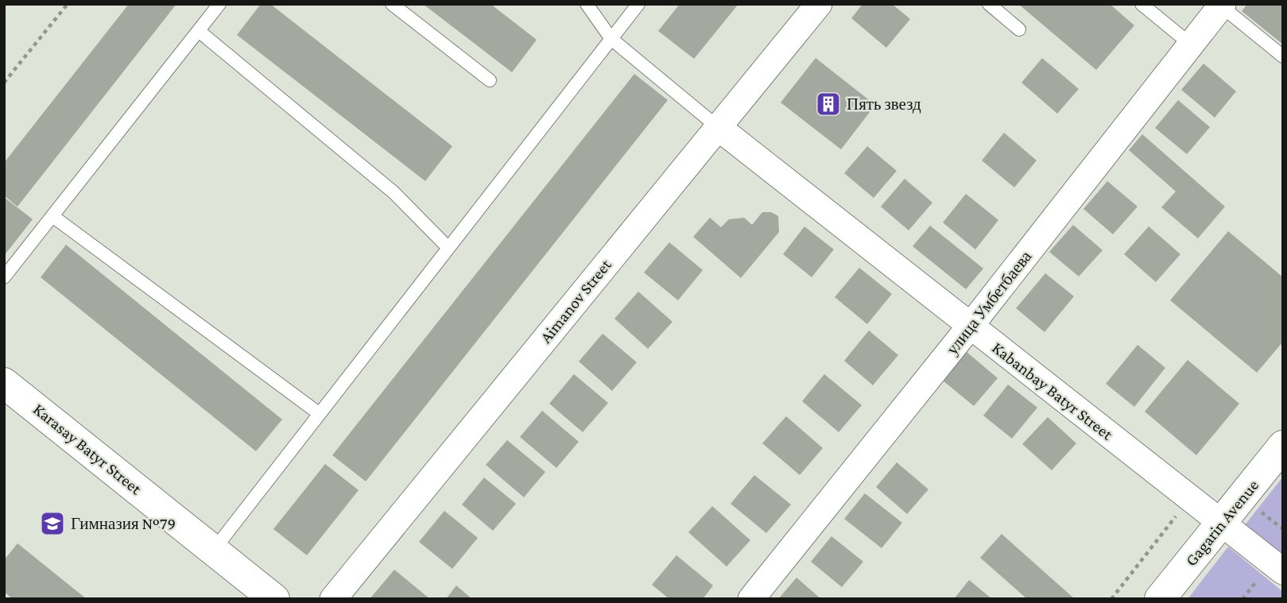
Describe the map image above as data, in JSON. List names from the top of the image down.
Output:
{
  "streets": {
    "street": [
      "Aimanov Street",
      "улица Умбетбаева",
      "Kabanbay Batyr Street",
      "Karasay Batyr Street",
      "Gagarin Avenue"
    ]
  },
  "crossings": [
    ["Aimanov Street", "Kabanbay Batyr Street"],
    ["улица Умбетбаева", "Kabanbay Batyr Street"],
    ["Kabanbay Batyr Street", "Gagarin Avenue"]
  ],
  "places": {
    "building": ["Пять звезд"],
    "school or university": ["Гимназия №79"]
  }
}
